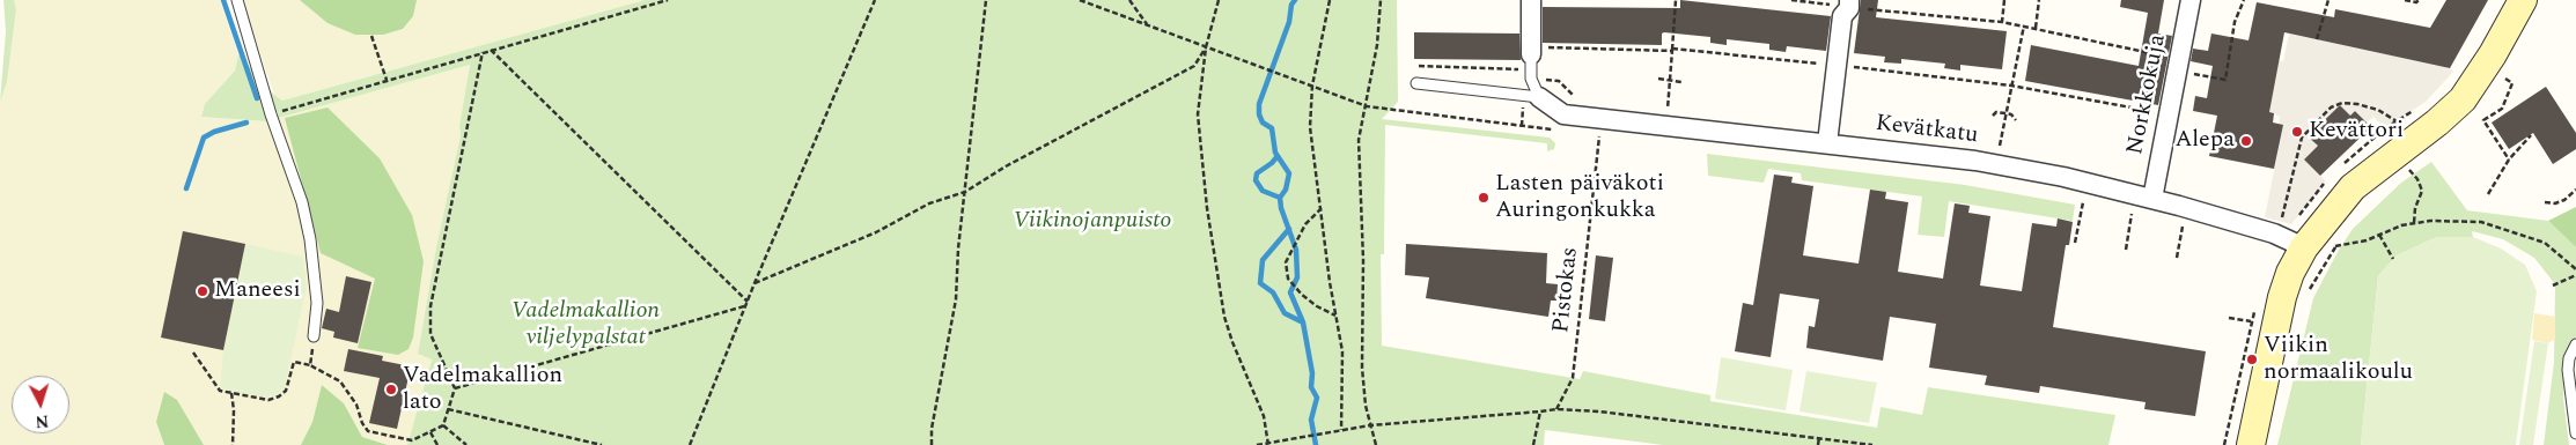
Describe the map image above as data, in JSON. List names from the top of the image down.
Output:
{
  "streets": {
    "street": ["Norkkokuja", "Kevätkatu"],
    "path": ["Pistokas"]
  },
  "crossings": [
    ["Norkkokuja", "Kevätkatu"]
  ],
  "parks": ["Viikinojanpuisto", "Vadelmakallion viljelypalstat"],
  "places": [
    "Kevättori",
    "Alepa",
    "Lasten päiväkoti Auringonkukka",
    "Maneesi",
    "Viikin normaalikoulu",
    "Vadelmakallion lato"
  ],
  "north": "bottom"
}
